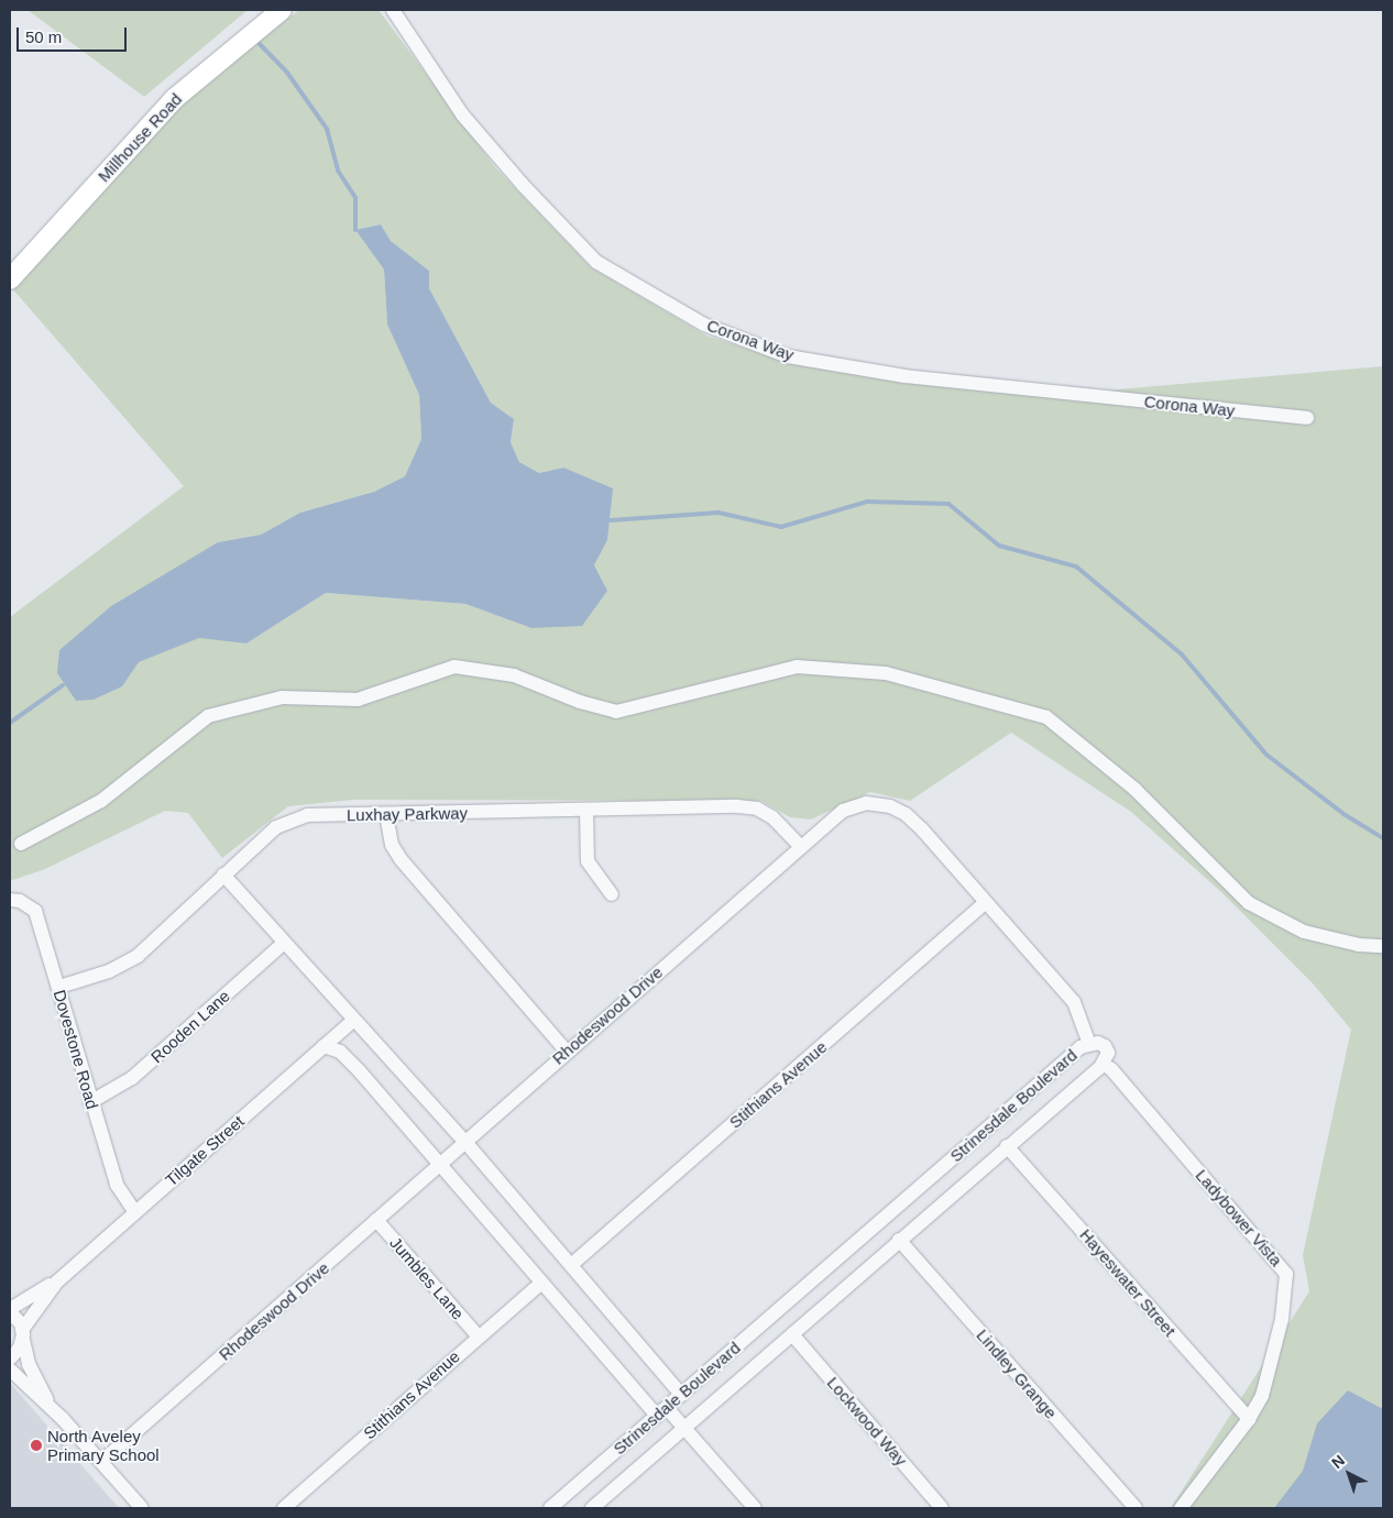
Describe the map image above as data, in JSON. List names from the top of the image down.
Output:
{
  "streets": {
    "main road": ["Millhouse Road"],
    "street": [
      "Corona Way",
      "Luxhay Parkway",
      "Rhodeswood Drive",
      "Rooden Lane",
      "Dovestone Road",
      "Stithians Avenue",
      "Strinesdale Boulevard",
      "Tilgate Street",
      "Ladybower Vista",
      "Jumbles Lane",
      "Hayeswater Street",
      "Lindley Grange",
      "Lockwood Way"
    ]
  },
  "crossings": [
    ["Luxhay Parkway", "Rhodeswood Drive"],
    ["Luxhay Parkway", "Dovestone Road"],
    ["Rhodeswood Drive", "Stithians Avenue"],
    ["Rhodeswood Drive", "Strinesdale Boulevard"],
    ["Rhodeswood Drive", "Jumbles Lane"],
    ["Rooden Lane", "Dovestone Road"],
    ["Dovestone Road", "Tilgate Street"],
    ["Stithians Avenue", "Jumbles Lane"],
    ["Strinesdale Boulevard", "Ladybower Vista"],
    ["Strinesdale Boulevard", "Hayeswater Street"],
    ["Strinesdale Boulevard", "Lindley Grange"],
    ["Strinesdale Boulevard", "Lockwood Way"],
    ["Ladybower Vista", "Hayeswater Street"]
  ],
  "places": ["North Aveley Primary School"],
  "scale_bar": "50 m",
  "north": "top left"
}
